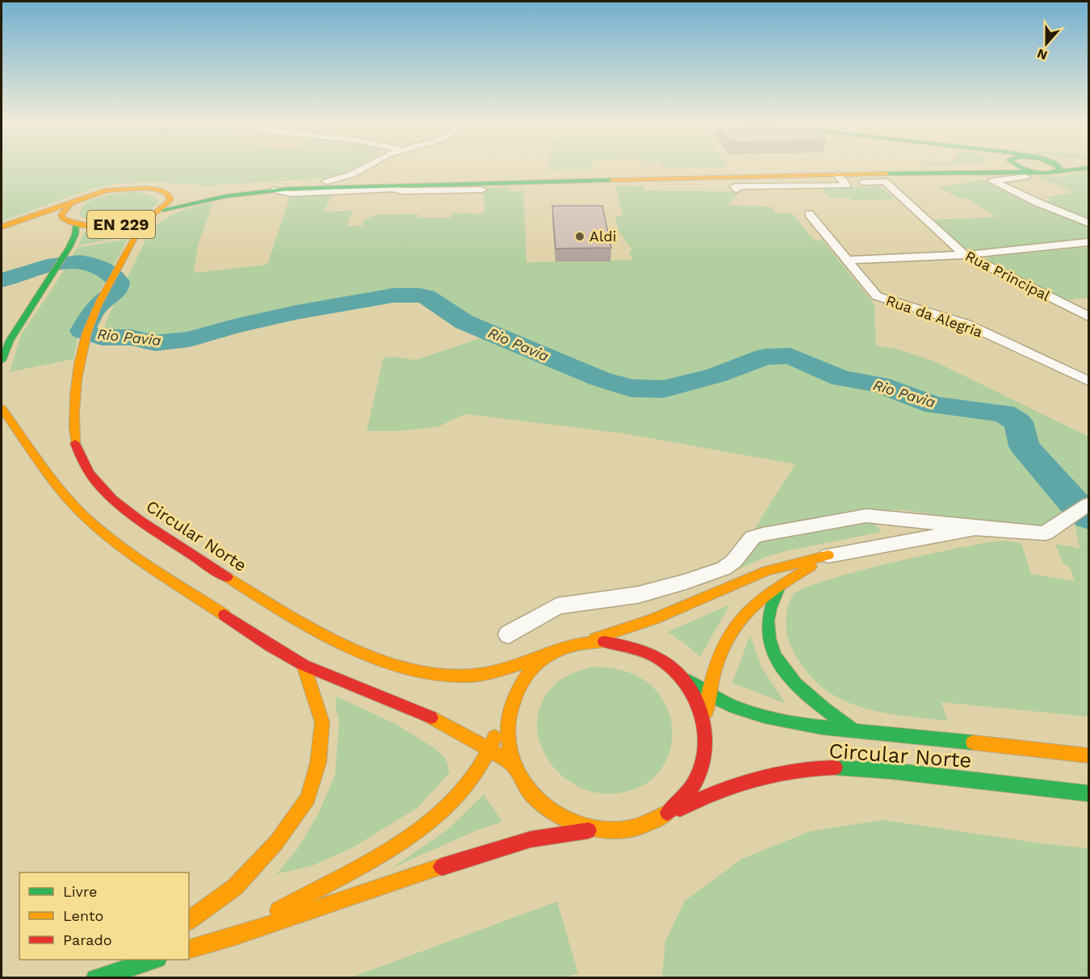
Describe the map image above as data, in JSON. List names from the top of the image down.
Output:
{
  "streets": {
    "main road": ["EN 229", "Circular Norte"],
    "street": ["Rua Principal", "Rua da Alegria"]
  },
  "crossings": [
    ["EN 229", "Circular Norte"]
  ],
  "water": ["Rio Pavia"],
  "places": ["Aldi"],
  "legend": ["Livre", "Lento", "Parado"],
  "north": "bottom"
}
